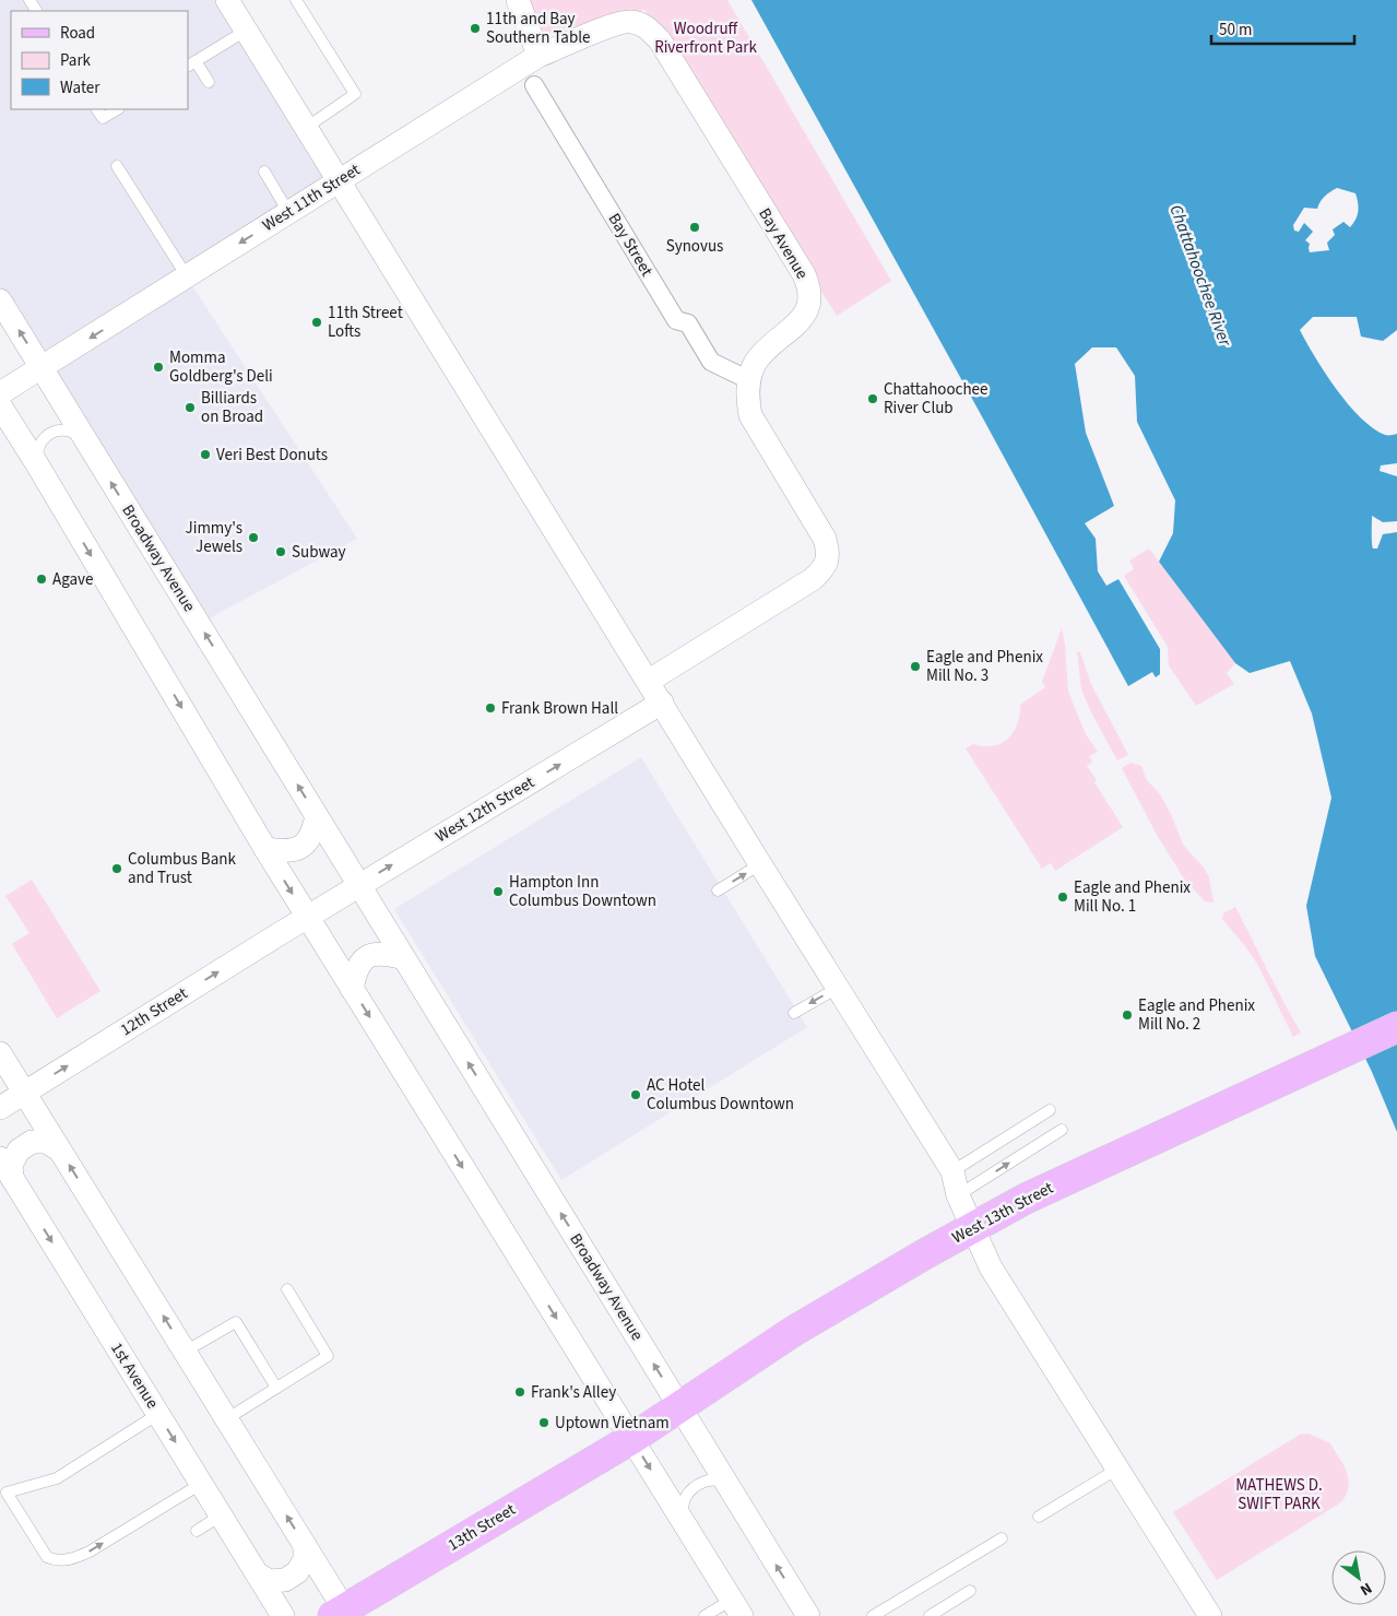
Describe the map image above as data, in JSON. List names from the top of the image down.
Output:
{
  "streets": {
    "main road": ["West 13th Street", "13th Street"],
    "street": [
      "West 11th Street",
      "Bay Avenue",
      "Bay Street",
      "Broadway Avenue",
      "West 12th Street",
      "12th Street",
      "1st Avenue"
    ]
  },
  "crossings": [
    ["West 11th Street", "Bay Avenue"],
    ["West 11th Street", "Broadway Avenue"],
    ["Bay Avenue", "Bay Street"],
    ["Broadway Avenue", "West 12th Street"],
    ["Broadway Avenue", "West 13th Street"],
    ["West 12th Street", "12th Street"],
    ["West 13th Street", "13th Street"]
  ],
  "one_way": ["West 11th Street", "West 12th Street", "12th Street"],
  "water": ["Chattahoochee River"],
  "parks": ["Woodruff Riverfront Park", "MATHEWS D. SWIFT PARK"],
  "places": [
    "11th and Bay Southern Table",
    "Synovus",
    "11th Street Lofts",
    "Momma Goldberg's Deli",
    "Chattahoochee River Club",
    "Billiards on Broad",
    "Veri Best Donuts",
    "Jimmy's Jewels",
    "Subway",
    "Agave",
    "Eagle and Phenix Mill No. 3",
    "Frank Brown Hall",
    "Columbus Bank and Trust",
    "Hampton Inn Columbus Downtown",
    "Eagle and Phenix Mill No. 1",
    "Eagle and Phenix Mill No. 2",
    "AC Hotel Columbus Downtown",
    "Frank's Alley",
    "Uptown Vietnam"
  ],
  "legend": ["Road", "Park", "Water"],
  "scale_bar": "50 m",
  "north": "bottom right"
}
